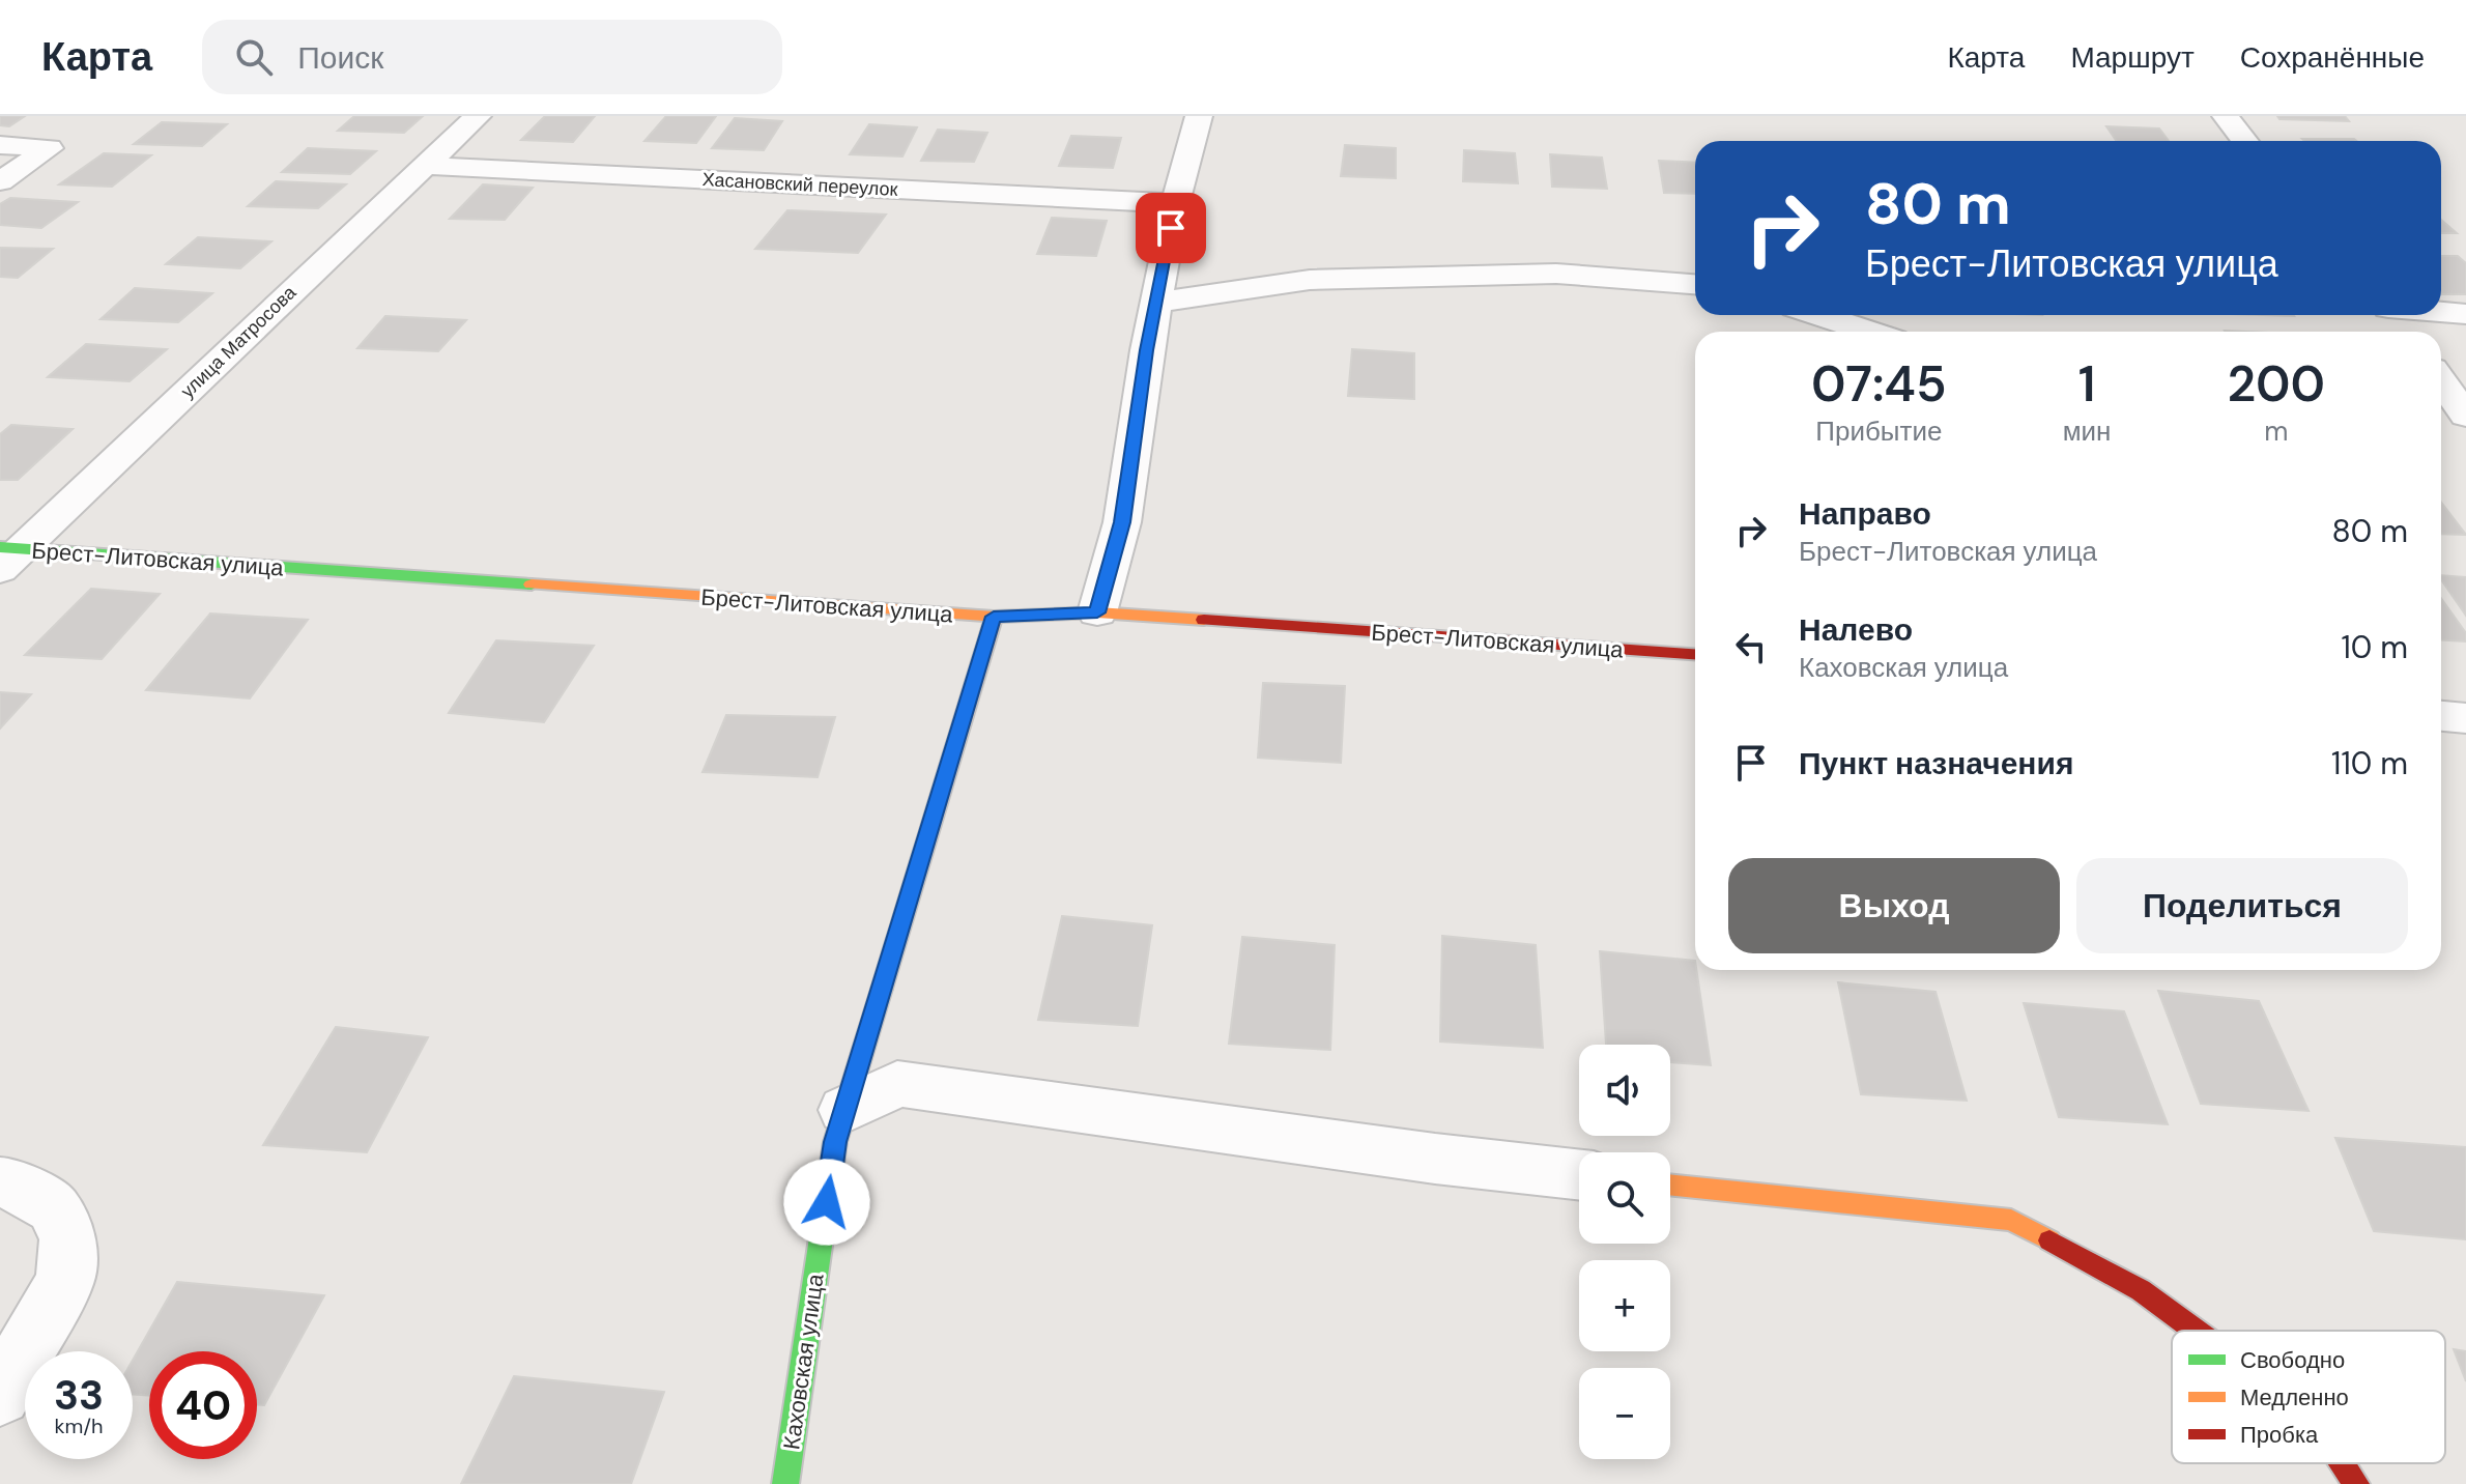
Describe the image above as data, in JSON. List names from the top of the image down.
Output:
{
  "streets": {
    "street": [
      "Хасановский переулок",
      "улица Матросова",
      "Брест-Литовская улица",
      "Каховская улица"
    ]
  },
  "crossings": [
    ["Хасановский переулок", "улица Матросова"],
    ["улица Матросова", "Брест-Литовская улица"],
    ["Брест-Литовская улица", "Каховская улица"]
  ],
  "legend": ["Свободно", "Медленно", "Пробка"],
  "page": {
    "header": "Карта",
    "search": "Поиск",
    "nav": ["Карта", "Маршрут", "Сохранённые"],
    "turn": ["80 m", "Брест-Литовская улица"],
    "eta": [
      "07:45",
      "Прибытие",
      "1",
      "мин",
      "200",
      "m"
    ],
    "list": [
      {
        "name": "Направо",
        "note": "Брест-Литовская улица",
        "value": "80 m"
      },
      {
        "name": "Налево",
        "note": "Каховская улица",
        "value": "10 m"
      },
      {
        "name": "Пункт назначения",
        "value": "110 m"
      }
    ],
    "buttons": ["Выход", "Поделиться"],
    "map_buttons": ["+", "−"],
    "speed": "33 km/h",
    "limit": "40"
  }
}
